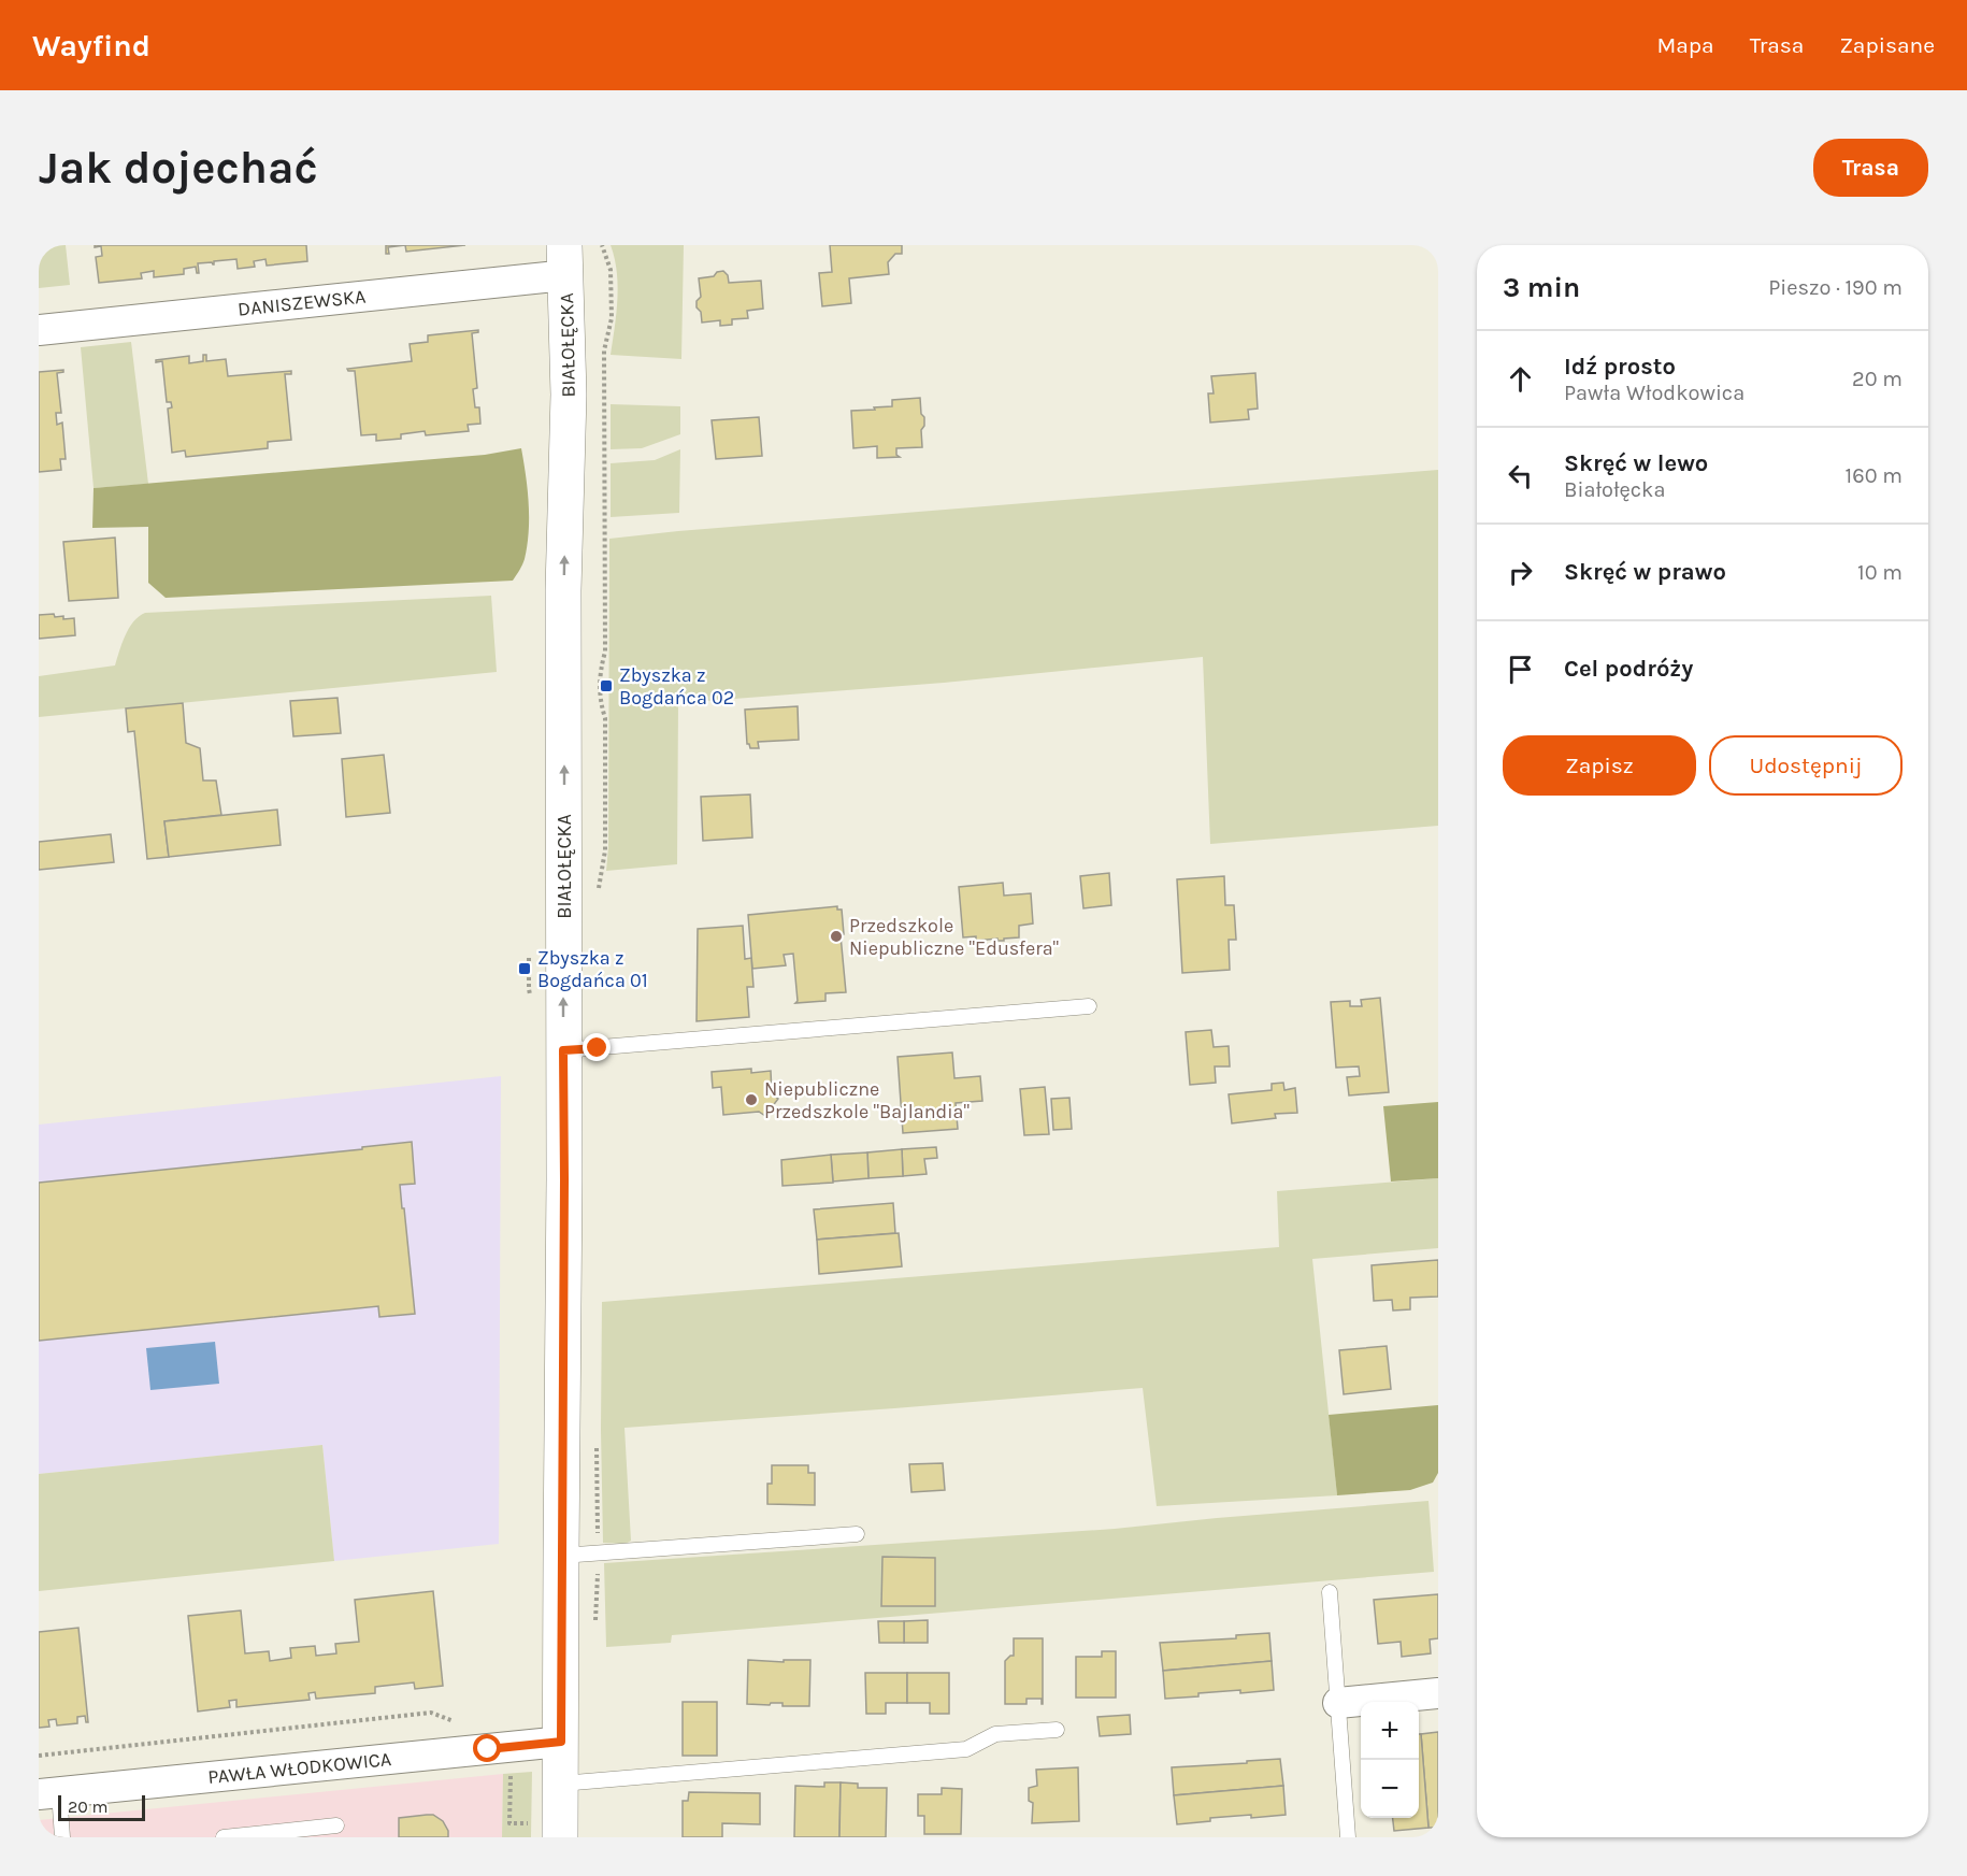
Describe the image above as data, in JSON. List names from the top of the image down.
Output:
{
  "streets": {
    "street": ["DANISZEWSKA", "BIAŁOŁĘCKA", "PAWŁA WŁODKOWICA"]
  },
  "crossings": [
    ["DANISZEWSKA", "BIAŁOŁĘCKA"],
    ["BIAŁOŁĘCKA", "PAWŁA WŁODKOWICA"]
  ],
  "one_way": ["BIAŁOŁĘCKA"],
  "places": {
    "transit": ["Zbyszka z Bogdańca 02", "Zbyszka z Bogdańca 01"],
    "other": ["Przedszkole Niepubliczne \"Edusfera\"", "Niepubliczne Przedszkole \"Bajlandia\""]
  },
  "scale_bar": "20 m",
  "page": {
    "header": "Wayfind",
    "nav": ["Mapa", "Trasa", "Zapisane"],
    "buttons": [
      "Trasa",
      ["Zapisz", "Udostępnij"]
    ],
    "title": "Jak dojechać",
    "heading": ["3 min", "Pieszo · 190 m"],
    "list": [
      ["Idź prosto", "Pawła Włodkowica", "20 m"],
      ["Skręć w lewo", "Białołęcka", "160 m"],
      ["Skręć w prawo", "10 m"],
      "Cel podróży"
    ],
    "map_buttons": ["+", "−"],
    "scale": "20 m"
  }
}
